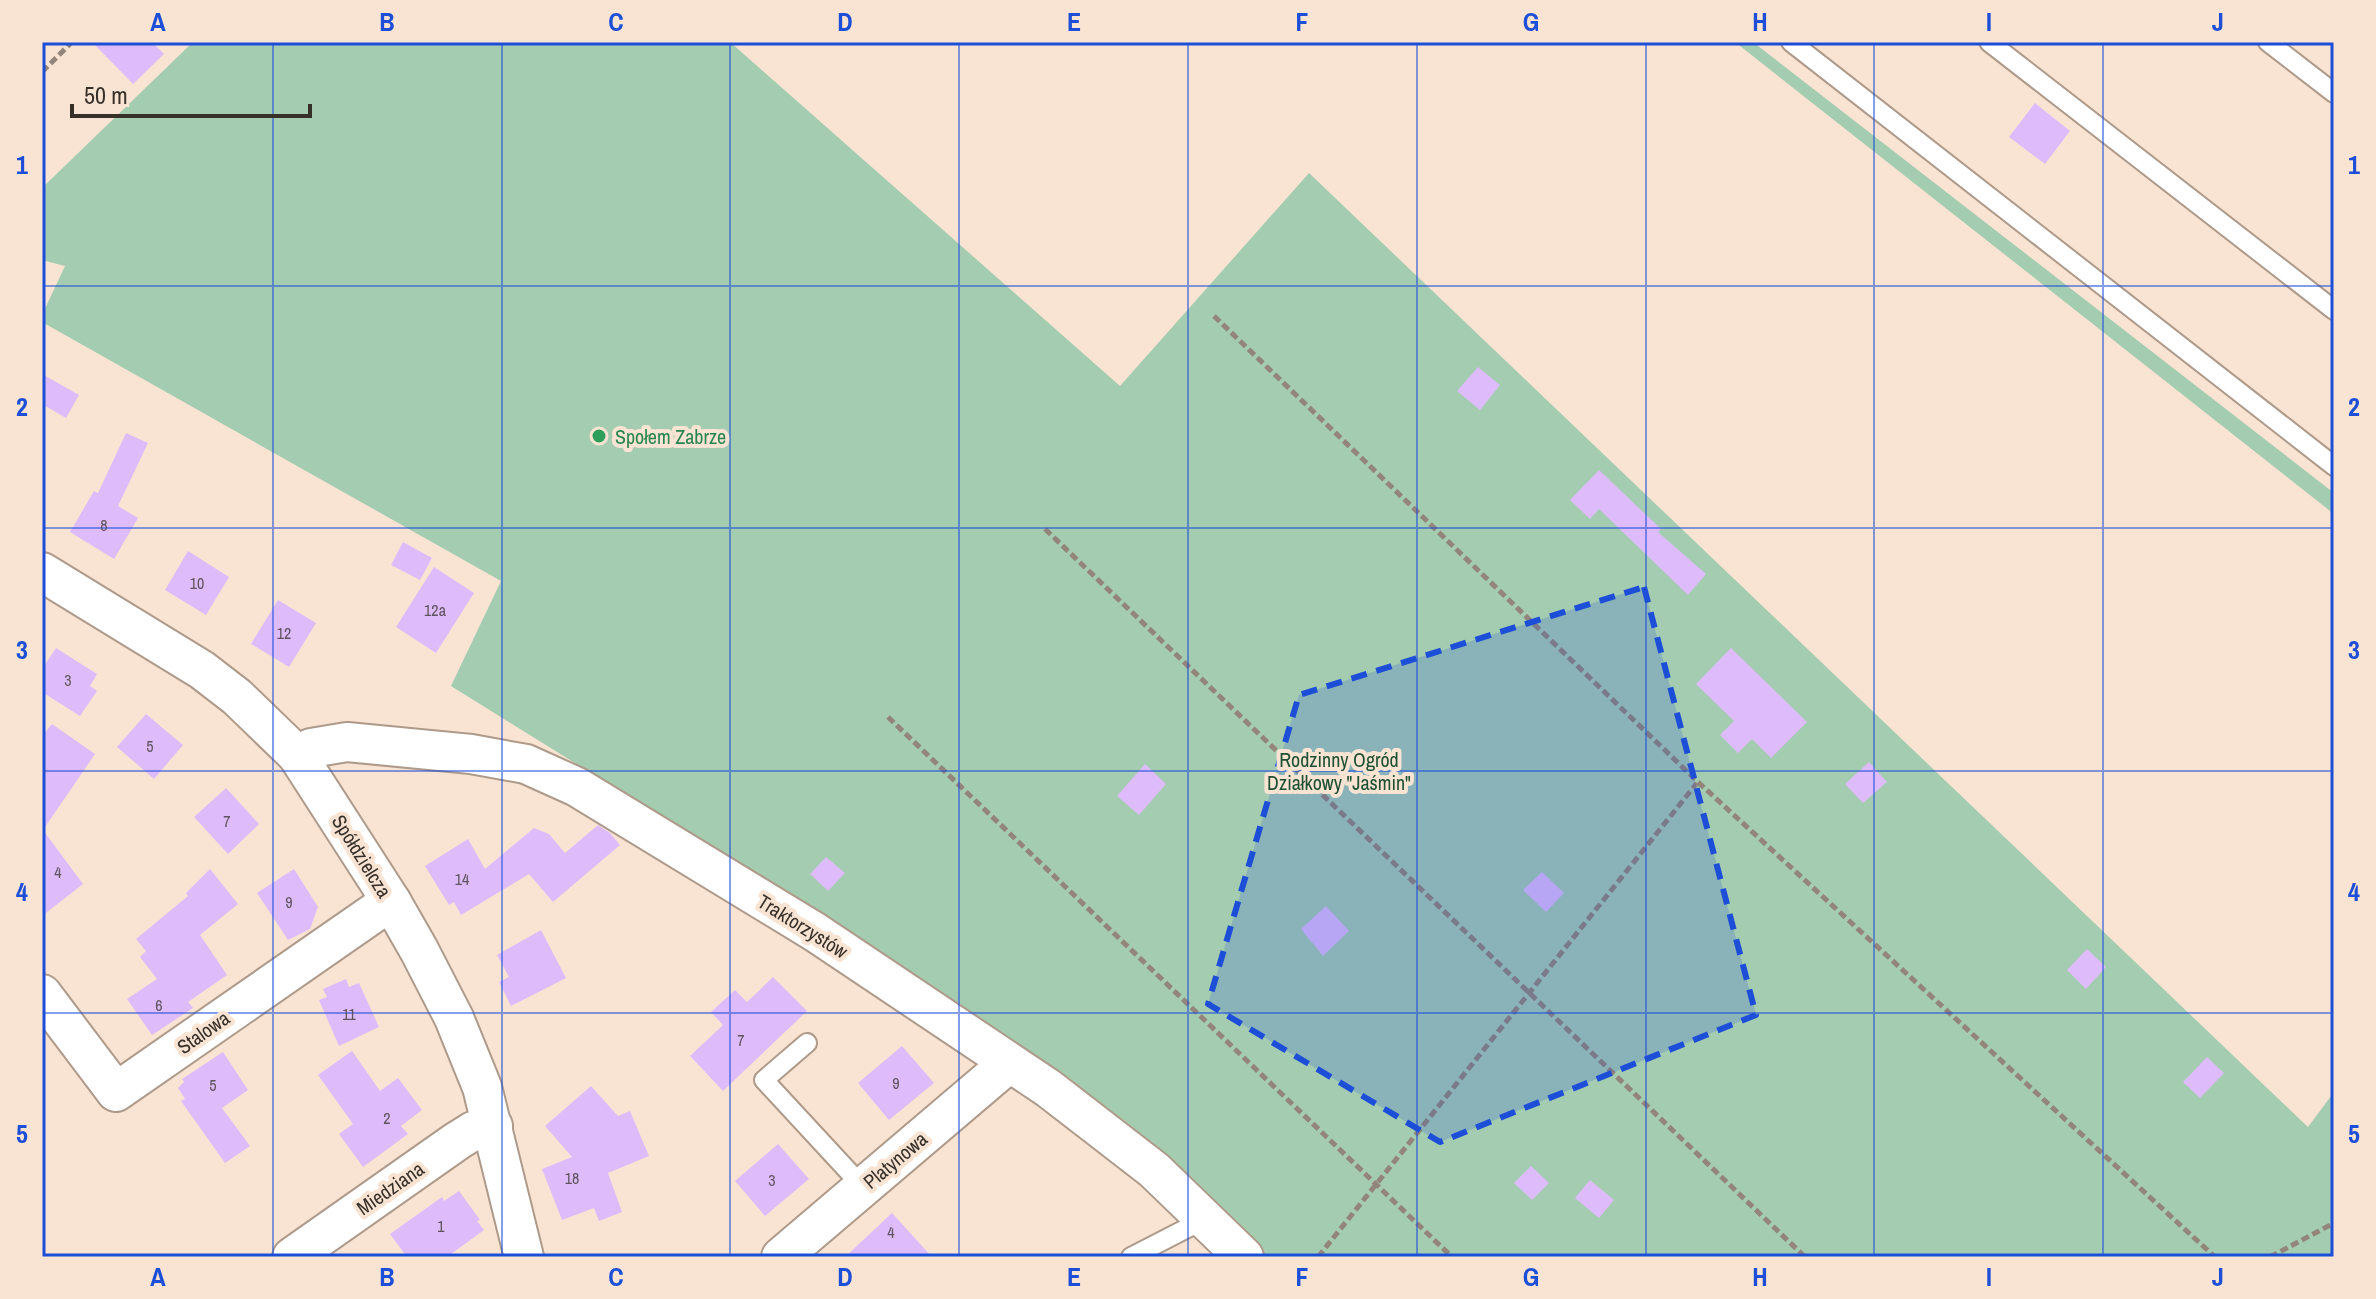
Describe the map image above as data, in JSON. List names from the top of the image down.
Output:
{
  "streets": {
    "street": [
      "Spółdzielcza",
      "Traktorzystów",
      "Stalowa",
      "Platynowa",
      "Miedziana"
    ]
  },
  "crossings": [
    ["Spółdzielcza", "Traktorzystów"],
    ["Spółdzielcza", "Stalowa"],
    ["Spółdzielcza", "Miedziana"],
    ["Traktorzystów", "Platynowa"]
  ],
  "parks": ["Rodzinny Ogród Działkowy \"Jaśmin\""],
  "places": ["Społem Zabrze"],
  "house_numbers": [
    "8",
    "10",
    "12a",
    "12",
    "3",
    "5",
    "7",
    "4",
    "14",
    "9",
    "6",
    "11",
    "7",
    "9",
    "5",
    "2",
    "18",
    "3",
    "1",
    "4"
  ],
  "scale_bar": "50 m",
  "grid": {
    "columns": [
      "A",
      "B",
      "C",
      "D",
      "E",
      "F",
      "G",
      "H",
      "I",
      "J"
    ],
    "rows": [
      "1",
      "2",
      "3",
      "4",
      "5"
    ]
  }
}
